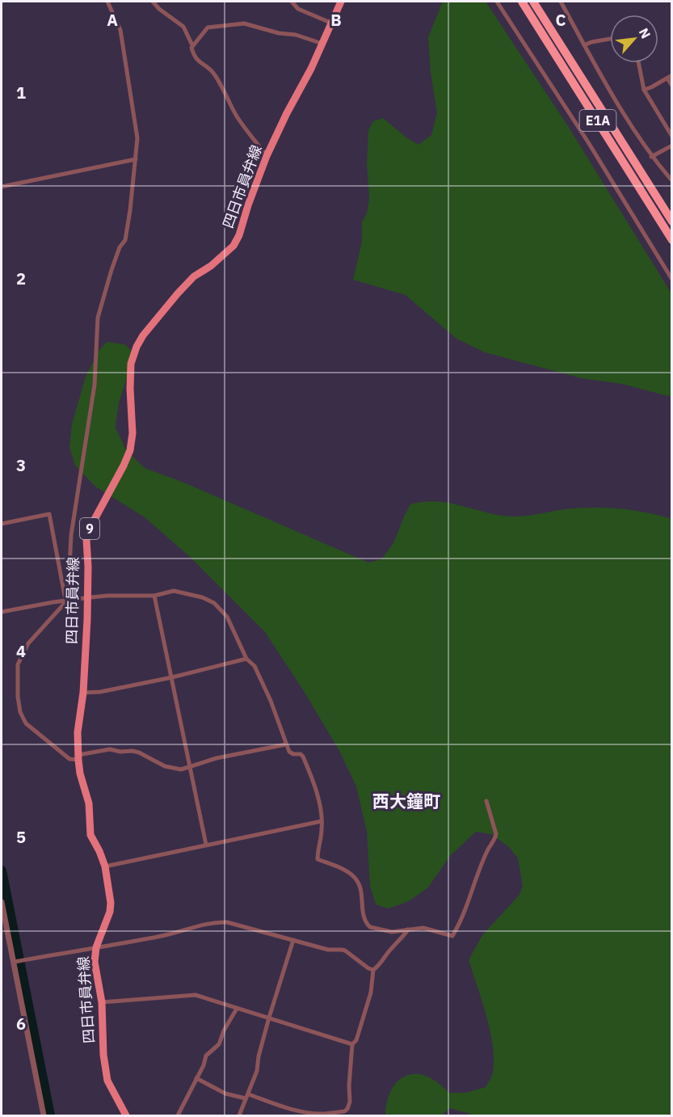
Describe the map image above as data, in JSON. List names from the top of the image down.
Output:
{
  "streets": {
    "highway": ["E1A"],
    "main road": ["四日市員弁線", "9"]
  },
  "districts": ["西大鐘町"],
  "north": "top right",
  "grid": {
    "columns": ["A", "B", "C"],
    "rows": [
      "1",
      "2",
      "3",
      "4",
      "5",
      "6"
    ]
  }
}
